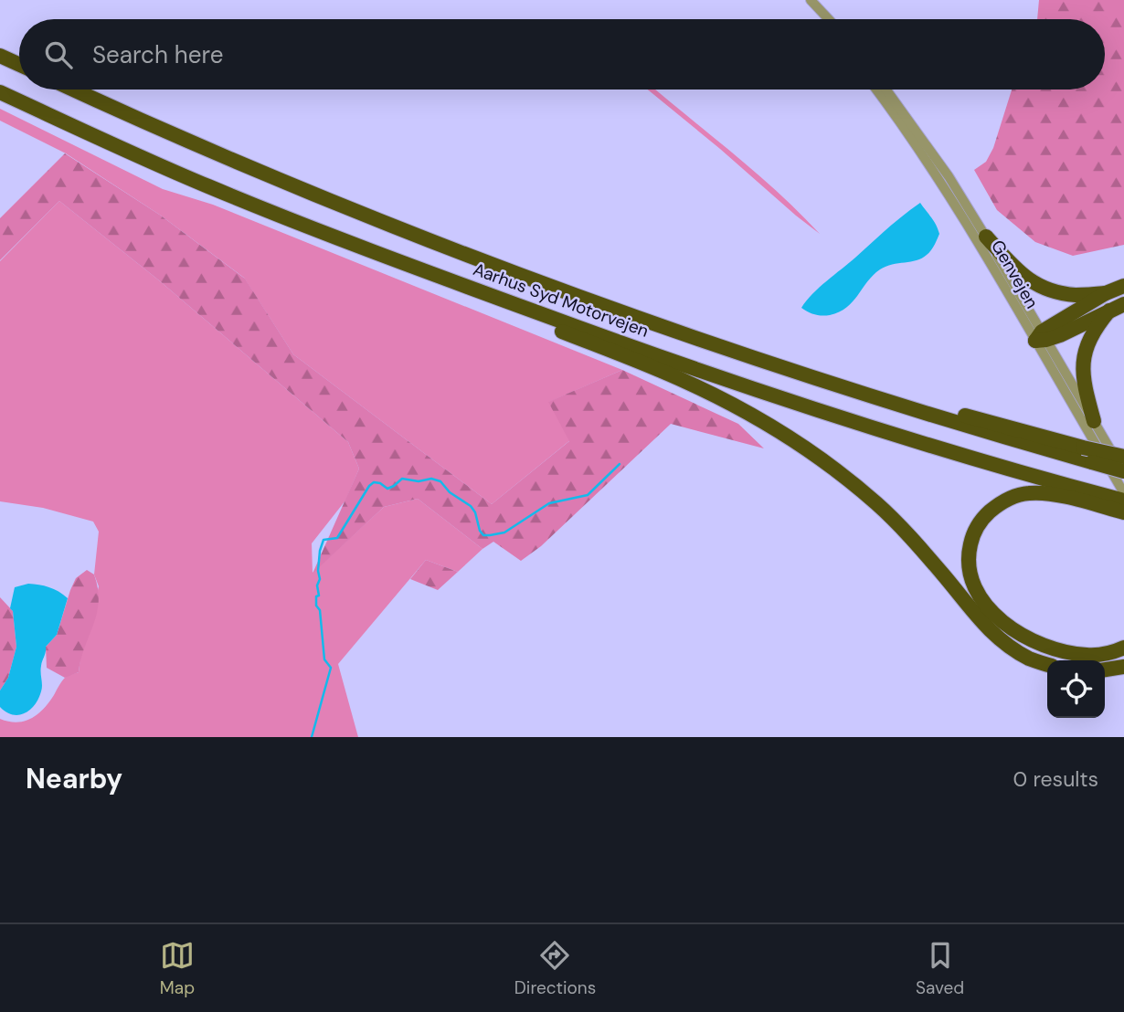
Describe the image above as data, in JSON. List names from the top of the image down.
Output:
{
  "streets": {
    "highway": ["Aarhus Syd Motorvejen"],
    "street": ["Genvejen"]
  },
  "crossings": [
    ["Genvejen", "Aarhus Syd Motorvejen"]
  ],
  "page": {
    "search": "Search here",
    "heading": ["Nearby", "0 results"],
    "nav": ["Map", "Directions", "Saved"]
  }
}
